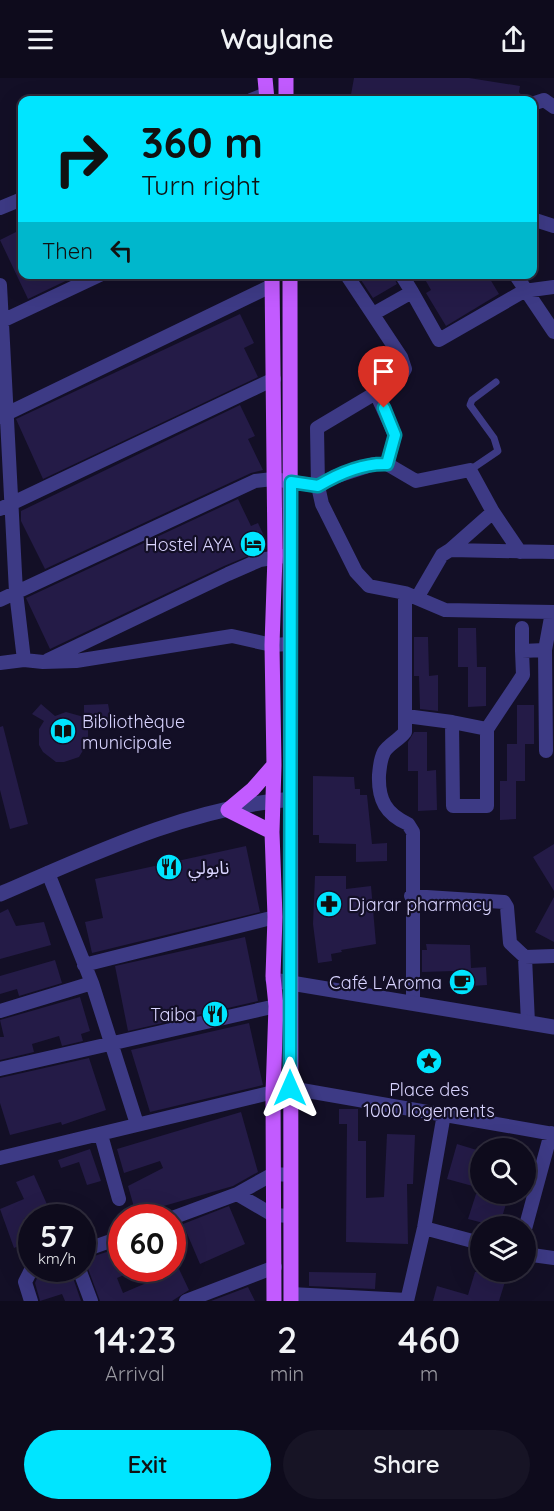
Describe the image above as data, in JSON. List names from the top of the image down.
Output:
{
  "places": {
    "hotel": ["Hostel AYA"],
    "library": ["Bibliothèque municipale"],
    "restaurant": ["نابولي", "Taiba"],
    "pharmacy": ["Djarar pharmacy"],
    "cafe": ["Café L'Aroma"],
    "place": ["Place des 1000 logements"]
  },
  "page": {
    "header": "Waylane",
    "turn": ["360 m", "Turn right"],
    "then": "Then",
    "speed": "57 km/h",
    "limit": "60",
    "eta": [
      "14:23",
      "Arrival",
      "2",
      "min",
      "460",
      "m"
    ],
    "buttons": ["Exit", "Share"]
  }
}
